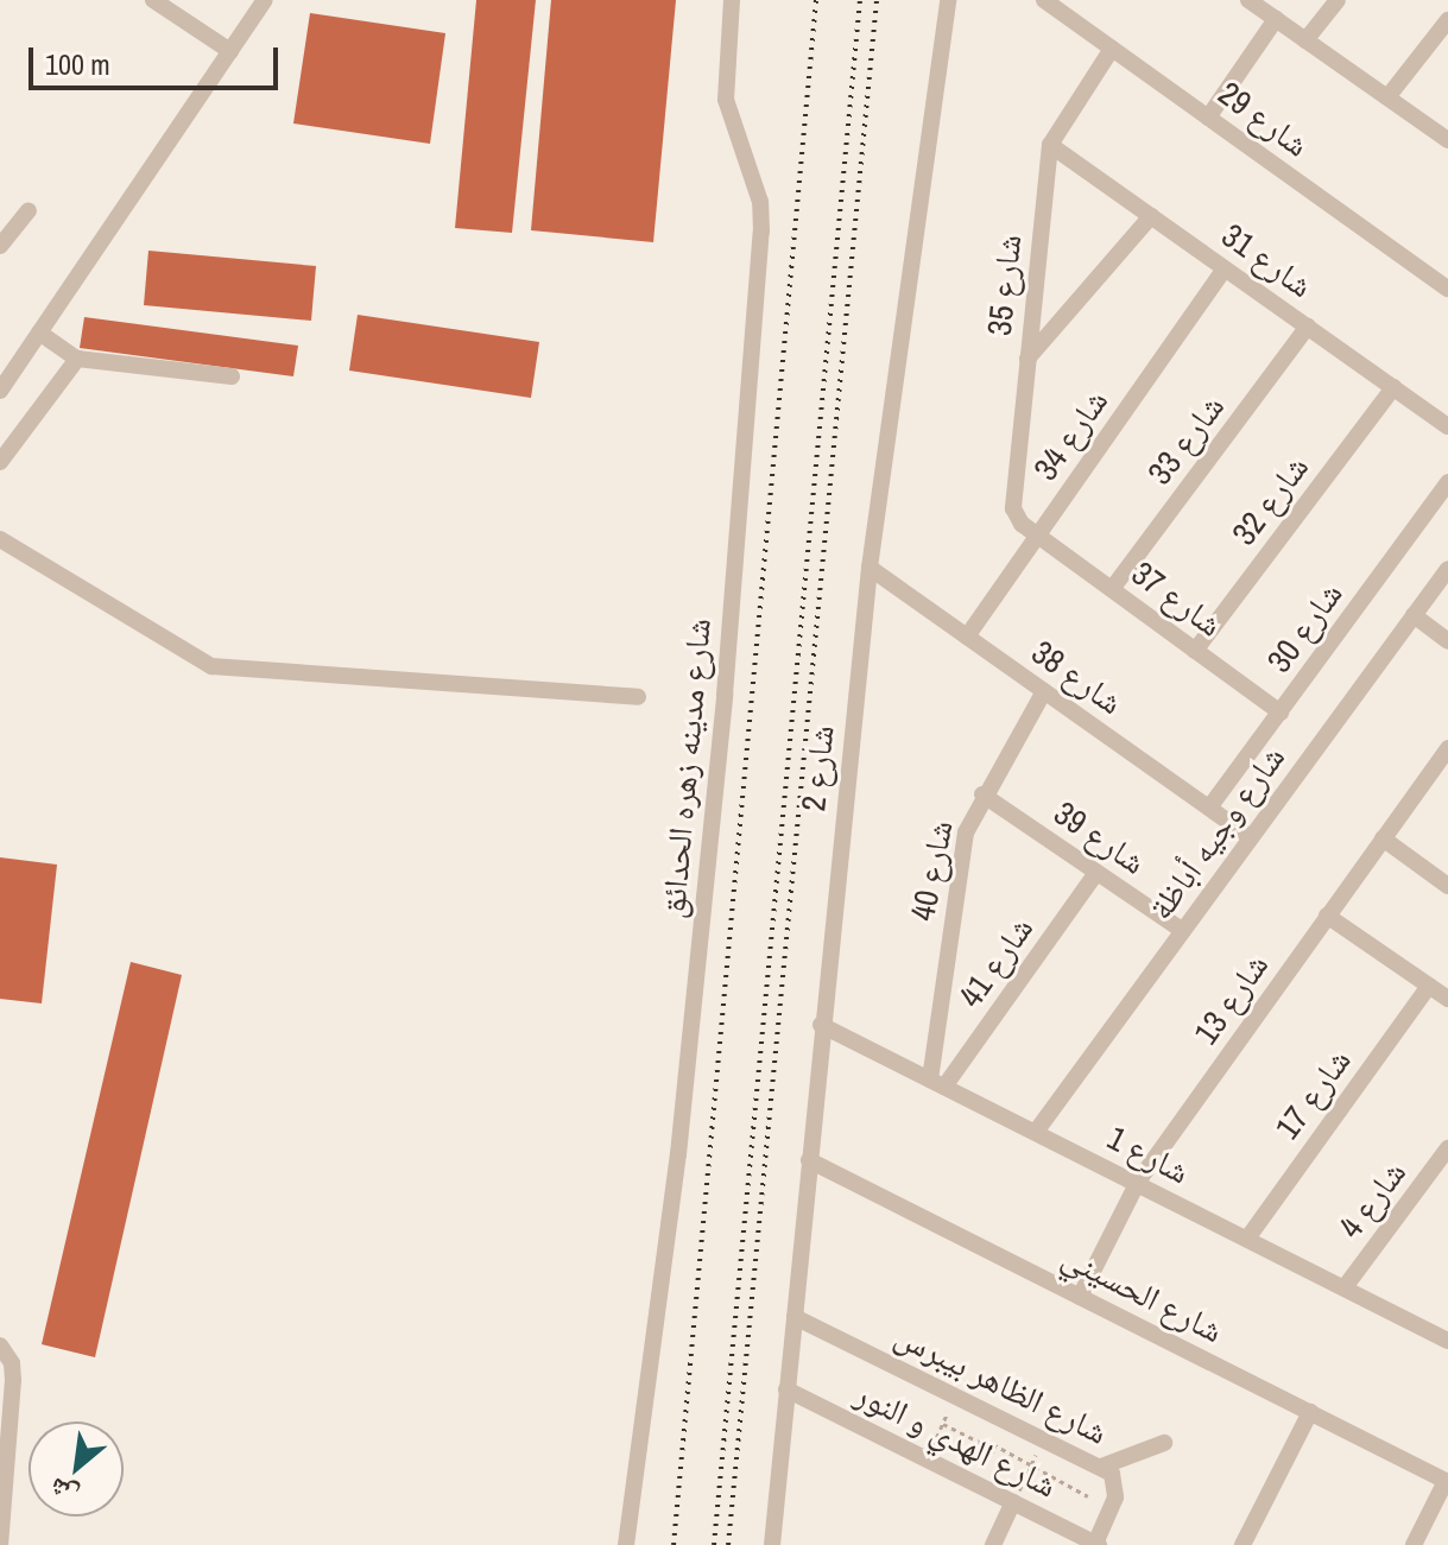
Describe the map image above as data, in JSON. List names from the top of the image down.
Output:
{
  "streets": {
    "street": [
      "شارع 29",
      "شارع 31",
      "شارع 35",
      "شارع 34",
      "شارع 33",
      "شارع 32",
      "شارع 37",
      "شارع 30",
      "شارع 38",
      "شارع مدينه زهره الحدائق",
      "شارع 2",
      "شارع وجيه أباظة",
      "شارع 39",
      "شارع 40",
      "شارع 41",
      "شارع 13",
      "شارع 17",
      "شارع 1",
      "شارع 4",
      "شارع الحسيني",
      "شارع الظاهر بيبرس",
      "شارع الهدي و النور"
    ]
  },
  "crossings": [
    ["شارع 29", "شارع 35"],
    ["شارع 31", "شارع 35"],
    ["شارع 31", "شارع 34"],
    ["شارع 31", "شارع 33"],
    ["شارع 31", "شارع 32"],
    ["شارع 35", "شارع 34"],
    ["شارع 35", "شارع 37"],
    ["شارع 34", "شارع 37"],
    ["شارع 34", "شارع 38"],
    ["شارع 33", "شارع 37"],
    ["شارع 32", "شارع 37"],
    ["شارع 37", "شارع 30"],
    ["شارع 30", "شارع 38"],
    ["شارع 38", "شارع 2"],
    ["شارع 38", "شارع وجيه أباظة"],
    ["شارع 38", "شارع 40"],
    ["شارع 2", "شارع 1"],
    ["شارع 2", "شارع الحسيني"],
    ["شارع 2", "شارع الظاهر بيبرس"],
    ["شارع 2", "شارع الهدي و النور"],
    ["شارع وجيه أباظة", "شارع 39"],
    ["شارع وجيه أباظة", "شارع 1"],
    ["شارع 39", "شارع 40"],
    ["شارع 39", "شارع 41"],
    ["شارع 40", "شارع 41"],
    ["شارع 40", "شارع 1"],
    ["شارع 41", "شارع 1"],
    ["شارع 13", "شارع 1"],
    ["شارع 13", "شارع الحسيني"],
    ["شارع 17", "شارع 1"],
    ["شارع 1", "شارع 4"],
    ["شارع الظاهر بيبرس", "شارع الهدي و النور"]
  ],
  "scale_bar": "100 m",
  "north": "bottom left"
}
